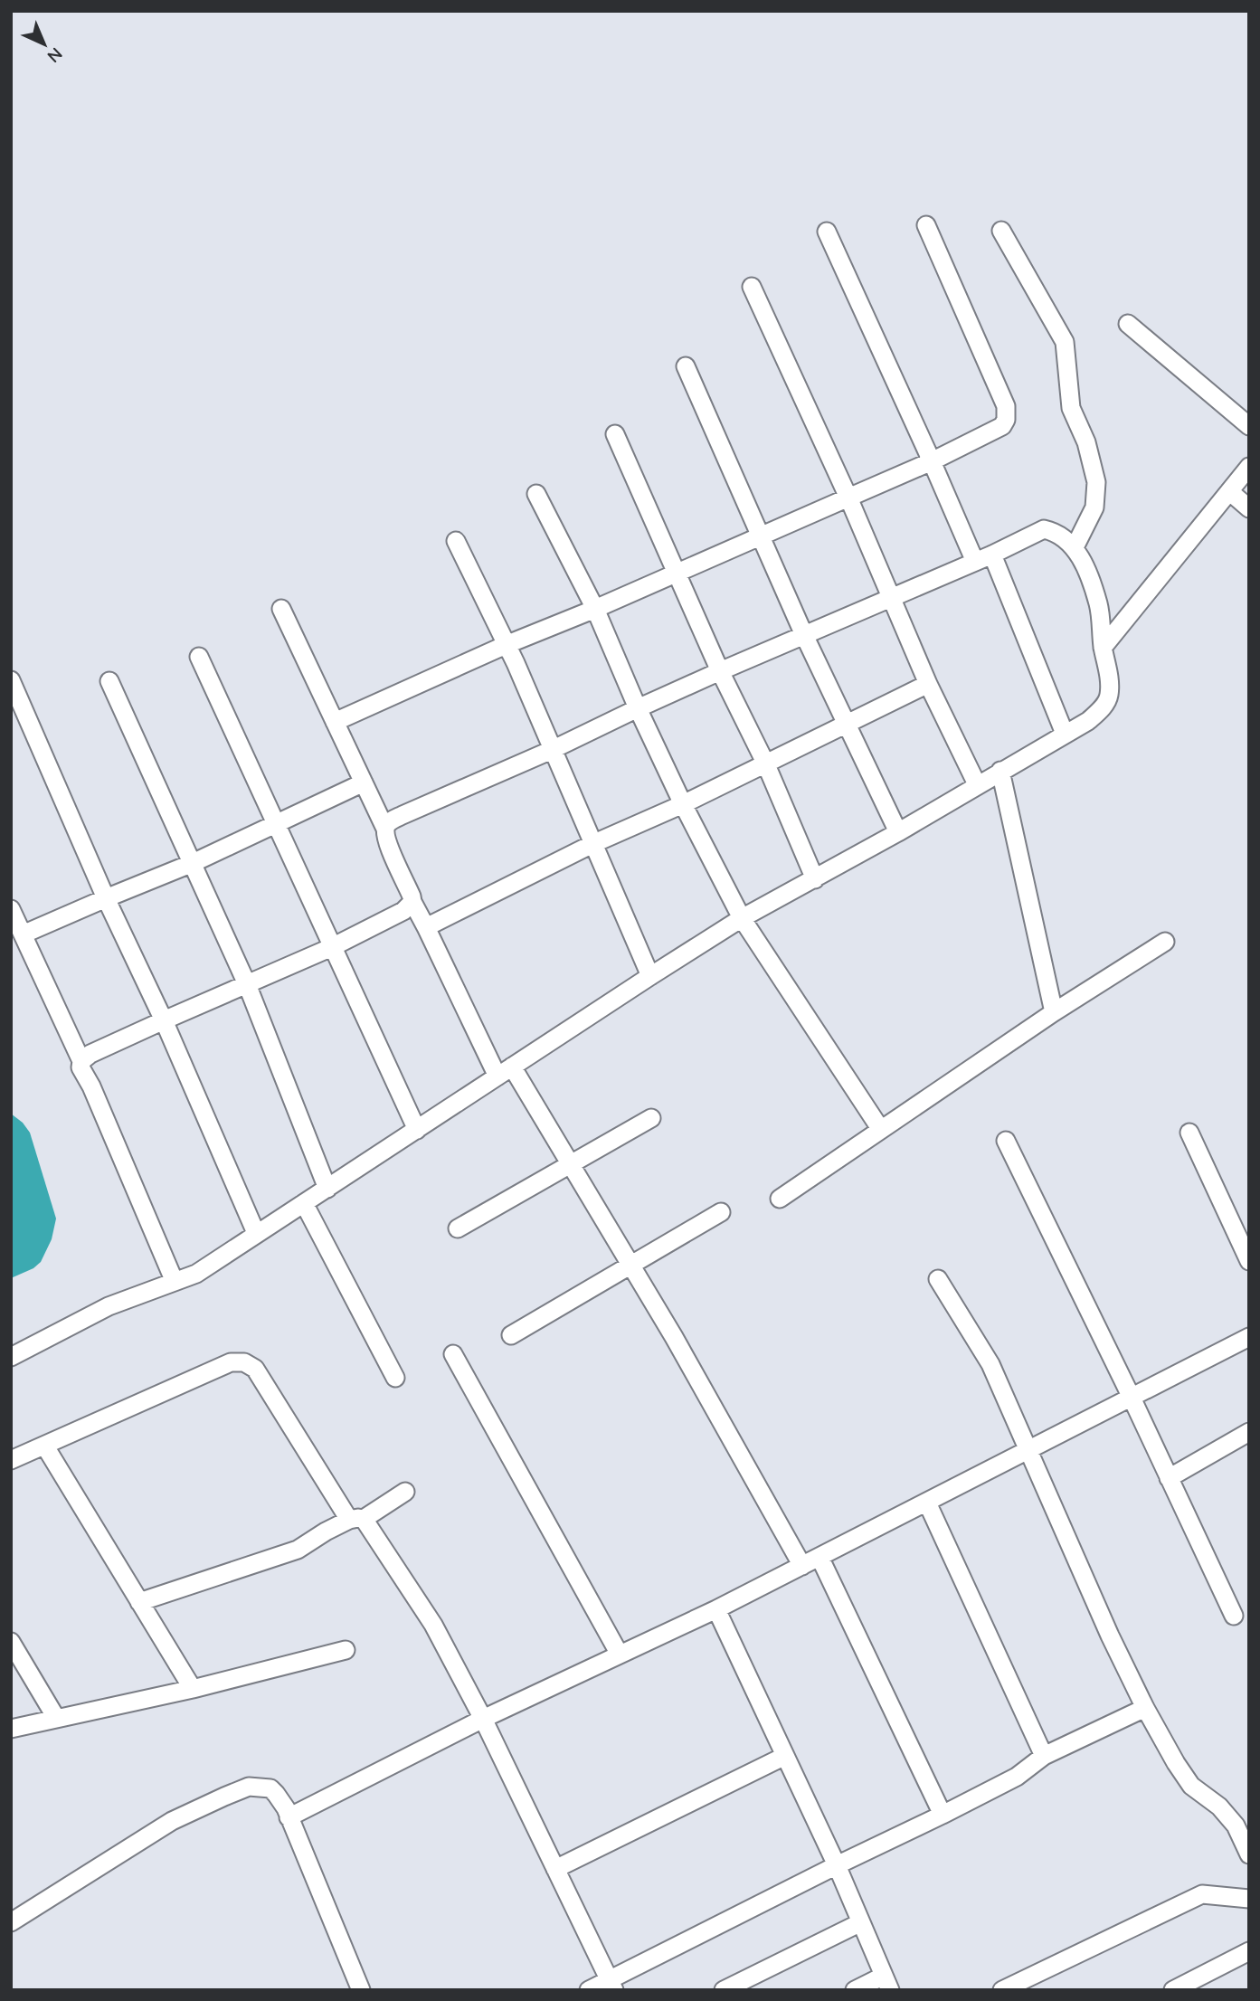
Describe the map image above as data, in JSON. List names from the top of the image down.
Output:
{
  "north": "bottom right"
}
